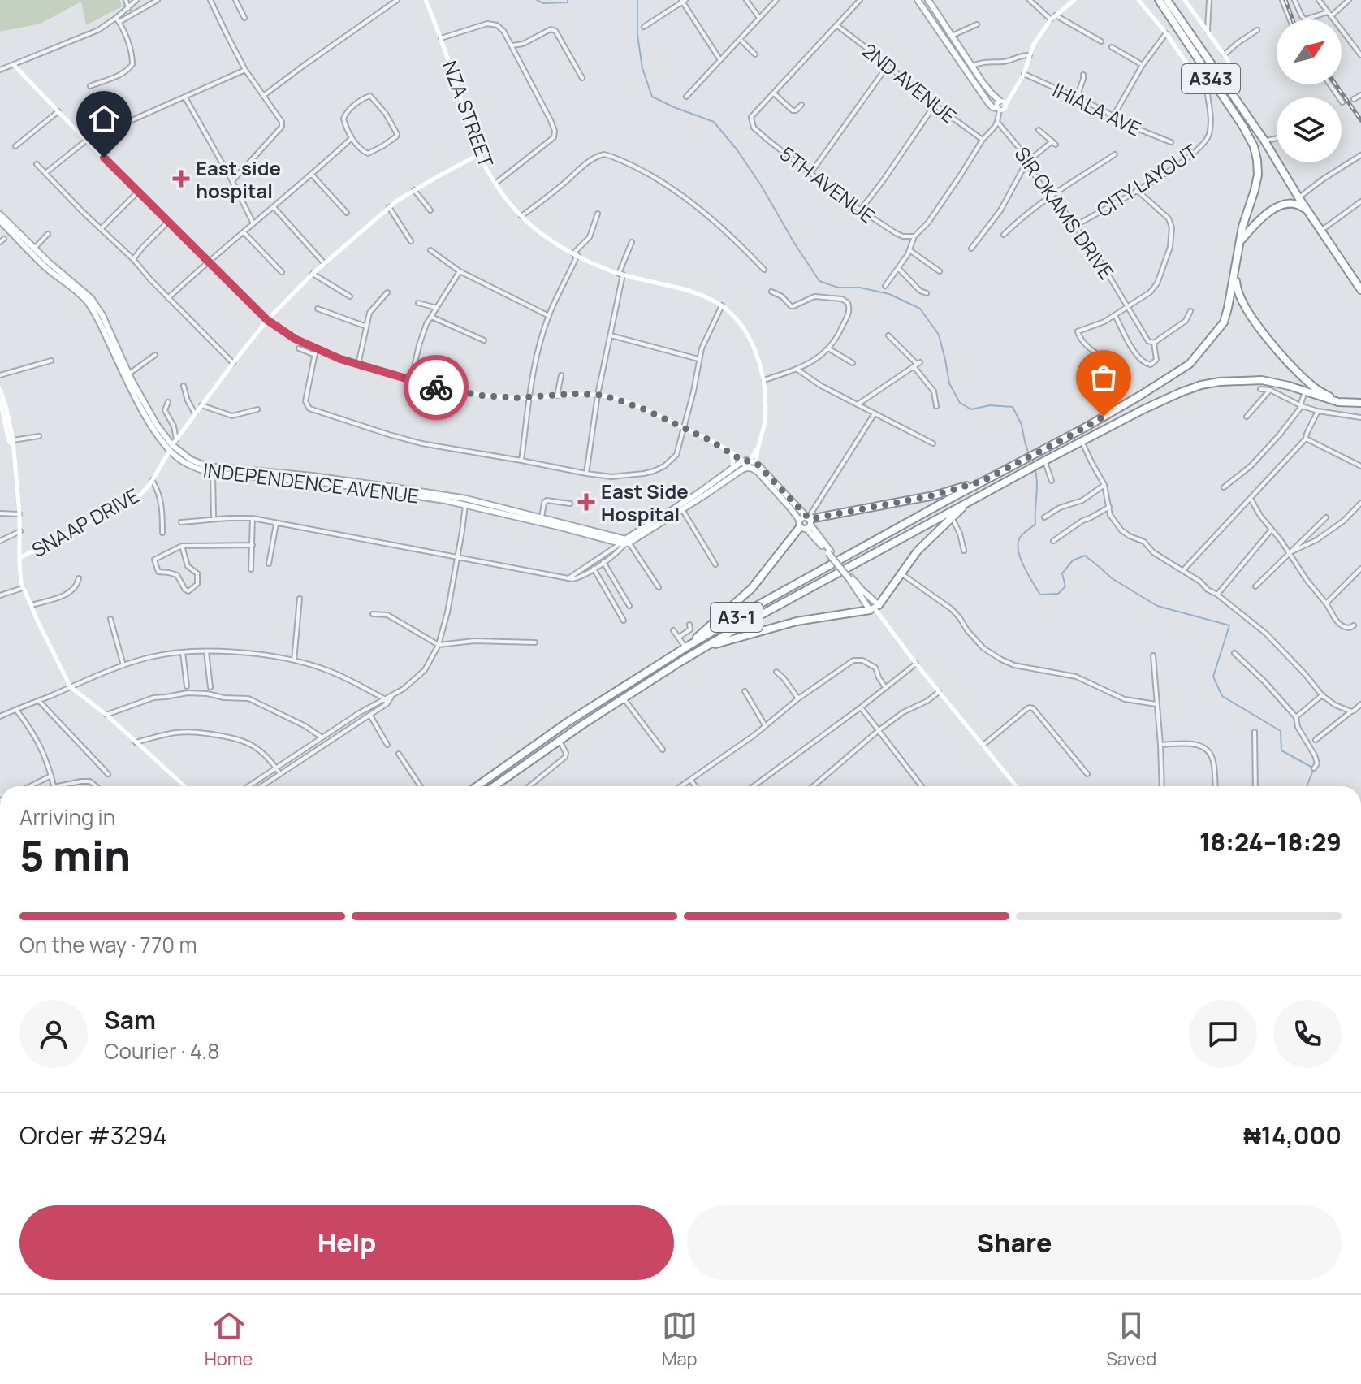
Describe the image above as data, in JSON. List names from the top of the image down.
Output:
{
  "streets": {
    "highway": ["A343", "A3-1"],
    "main road": ["INDEPENDENCE AVENUE"],
    "street": [
      "2ND AVENUE",
      "IHIALA AVE",
      "NZA STREET",
      "CITY LAYOUT",
      "5TH AVENUE",
      "SIR OKAMS DRIVE",
      "SNAAP DRIVE"
    ]
  },
  "crossings": [
    ["A343", "A3-1"],
    ["NZA STREET", "SNAAP DRIVE"],
    ["CITY LAYOUT", "SIR OKAMS DRIVE"],
    ["INDEPENDENCE AVENUE", "SNAAP DRIVE"]
  ],
  "places": {
    "health": ["East side hospital", "East Side Hospital"]
  },
  "north": "top right",
  "page": {
    "heading": ["5 min", "Arriving in", "18:24–18:29"],
    "panel": [
      "Sam",
      "Courier · 4.8",
      "Order #3294",
      "₦14,000"
    ],
    "bar": "On the way · 770 m",
    "buttons": ["Help", "Share"],
    "tabs": ["Home", "Map", "Saved"]
  }
}
